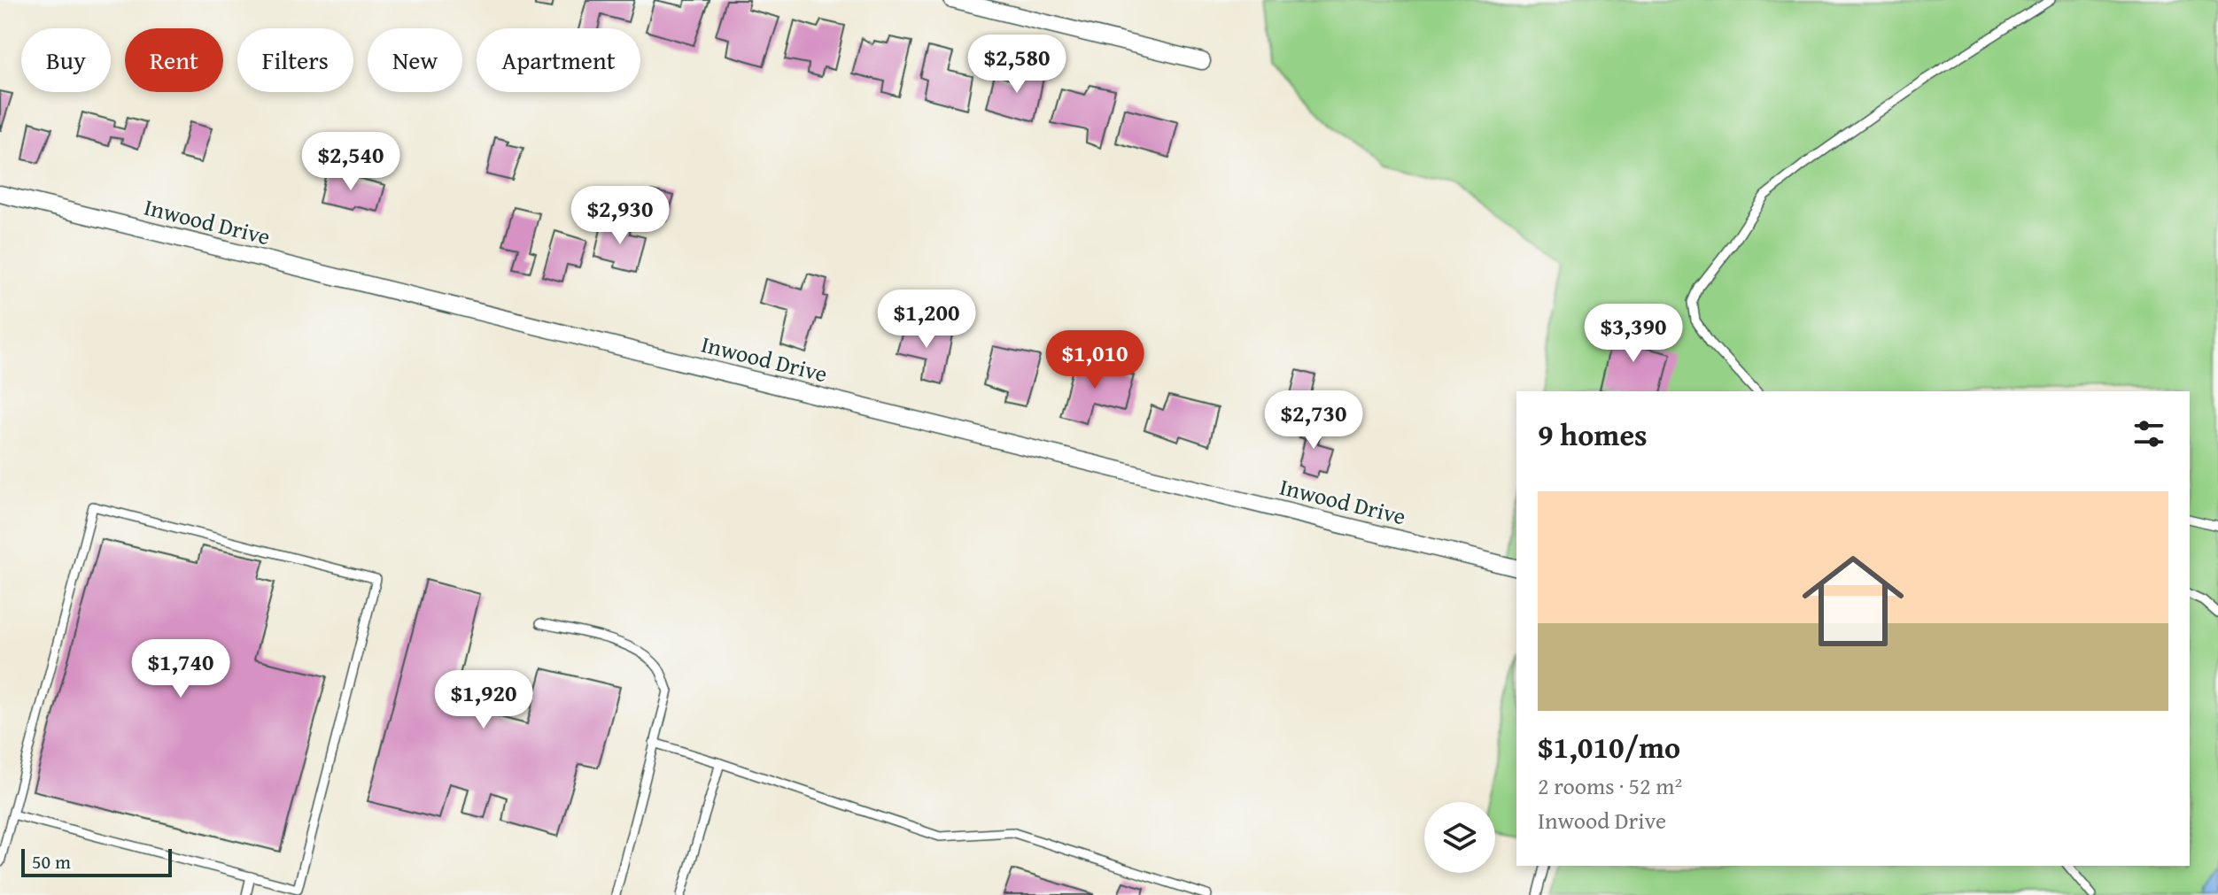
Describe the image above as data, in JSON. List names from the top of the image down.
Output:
{
  "streets": {
    "street": ["Inwood Drive"]
  },
  "scale_bar": "50 m",
  "page": {
    "chip": [
      "Buy",
      "Rent",
      "Filters",
      "New",
      "Apartment"
    ],
    "price": [
      "$2,580",
      "$2,540",
      "$2,930",
      "$1,200",
      "$3,390",
      "$1,010",
      "$2,730",
      "$1,740",
      "$1,920"
    ],
    "heading": "9 homes",
    "list": [
      {
        "name": "$1,010/mo",
        "note": "2 rooms · 52 m² · Inwood Drive"
      }
    ],
    "scale": "50 m"
  }
}
